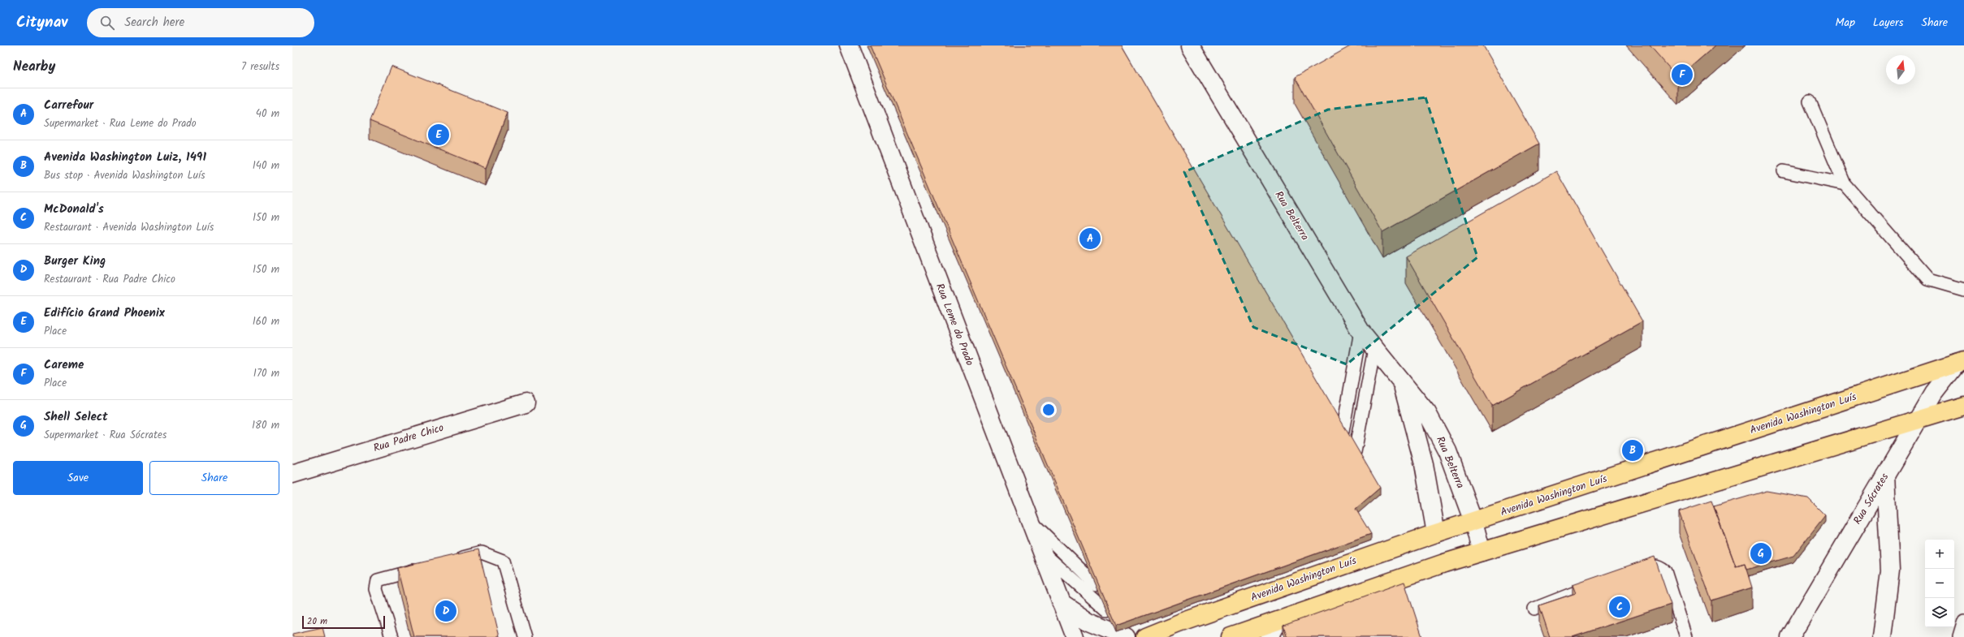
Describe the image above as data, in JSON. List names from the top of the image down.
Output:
{
  "streets": {
    "main road": ["Avenida Washington Luís"],
    "street": [
      "Rua Belterra",
      "Rua Leme do Prado",
      "Rua Padre Chico",
      "Rua Sócrates"
    ]
  },
  "crossings": [
    ["Rua Belterra", "Avenida Washington Luís"],
    ["Avenida Washington Luís", "Rua Sócrates"]
  ],
  "scale_bar": "20 m",
  "north": "top",
  "page": {
    "header": "Citynav",
    "search": "Search here",
    "nav": ["Map", "Layers", "Share"],
    "heading": ["Nearby", "7 results"],
    "pins": [
      "F",
      "E",
      "A",
      "B",
      "G",
      "C",
      "D"
    ],
    "list": [
      {
        "mark": "A",
        "name": "Carrefour",
        "note": "Supermarket · Rua Leme do Prado",
        "value": "40 m"
      },
      {
        "mark": "B",
        "name": "Avenida Washington Luiz, 1491",
        "note": "Bus stop · Avenida Washington Luís",
        "value": "140 m"
      },
      {
        "mark": "C",
        "name": "McDonald's",
        "note": "Restaurant · Avenida Washington Luís",
        "value": "150 m"
      },
      {
        "mark": "D",
        "name": "Burger King",
        "note": "Restaurant · Rua Padre Chico",
        "value": "150 m"
      },
      {
        "mark": "E",
        "name": "Edifício Grand Phoenix",
        "note": "Place",
        "value": "160 m"
      },
      {
        "mark": "F",
        "name": "Careme",
        "note": "Place",
        "value": "170 m"
      },
      {
        "mark": "G",
        "name": "Shell Select",
        "note": "Supermarket · Rua Sócrates",
        "value": "180 m"
      }
    ],
    "buttons": ["Save", "Share"],
    "map_buttons": ["+", "−"],
    "scale": "20 m"
  }
}
